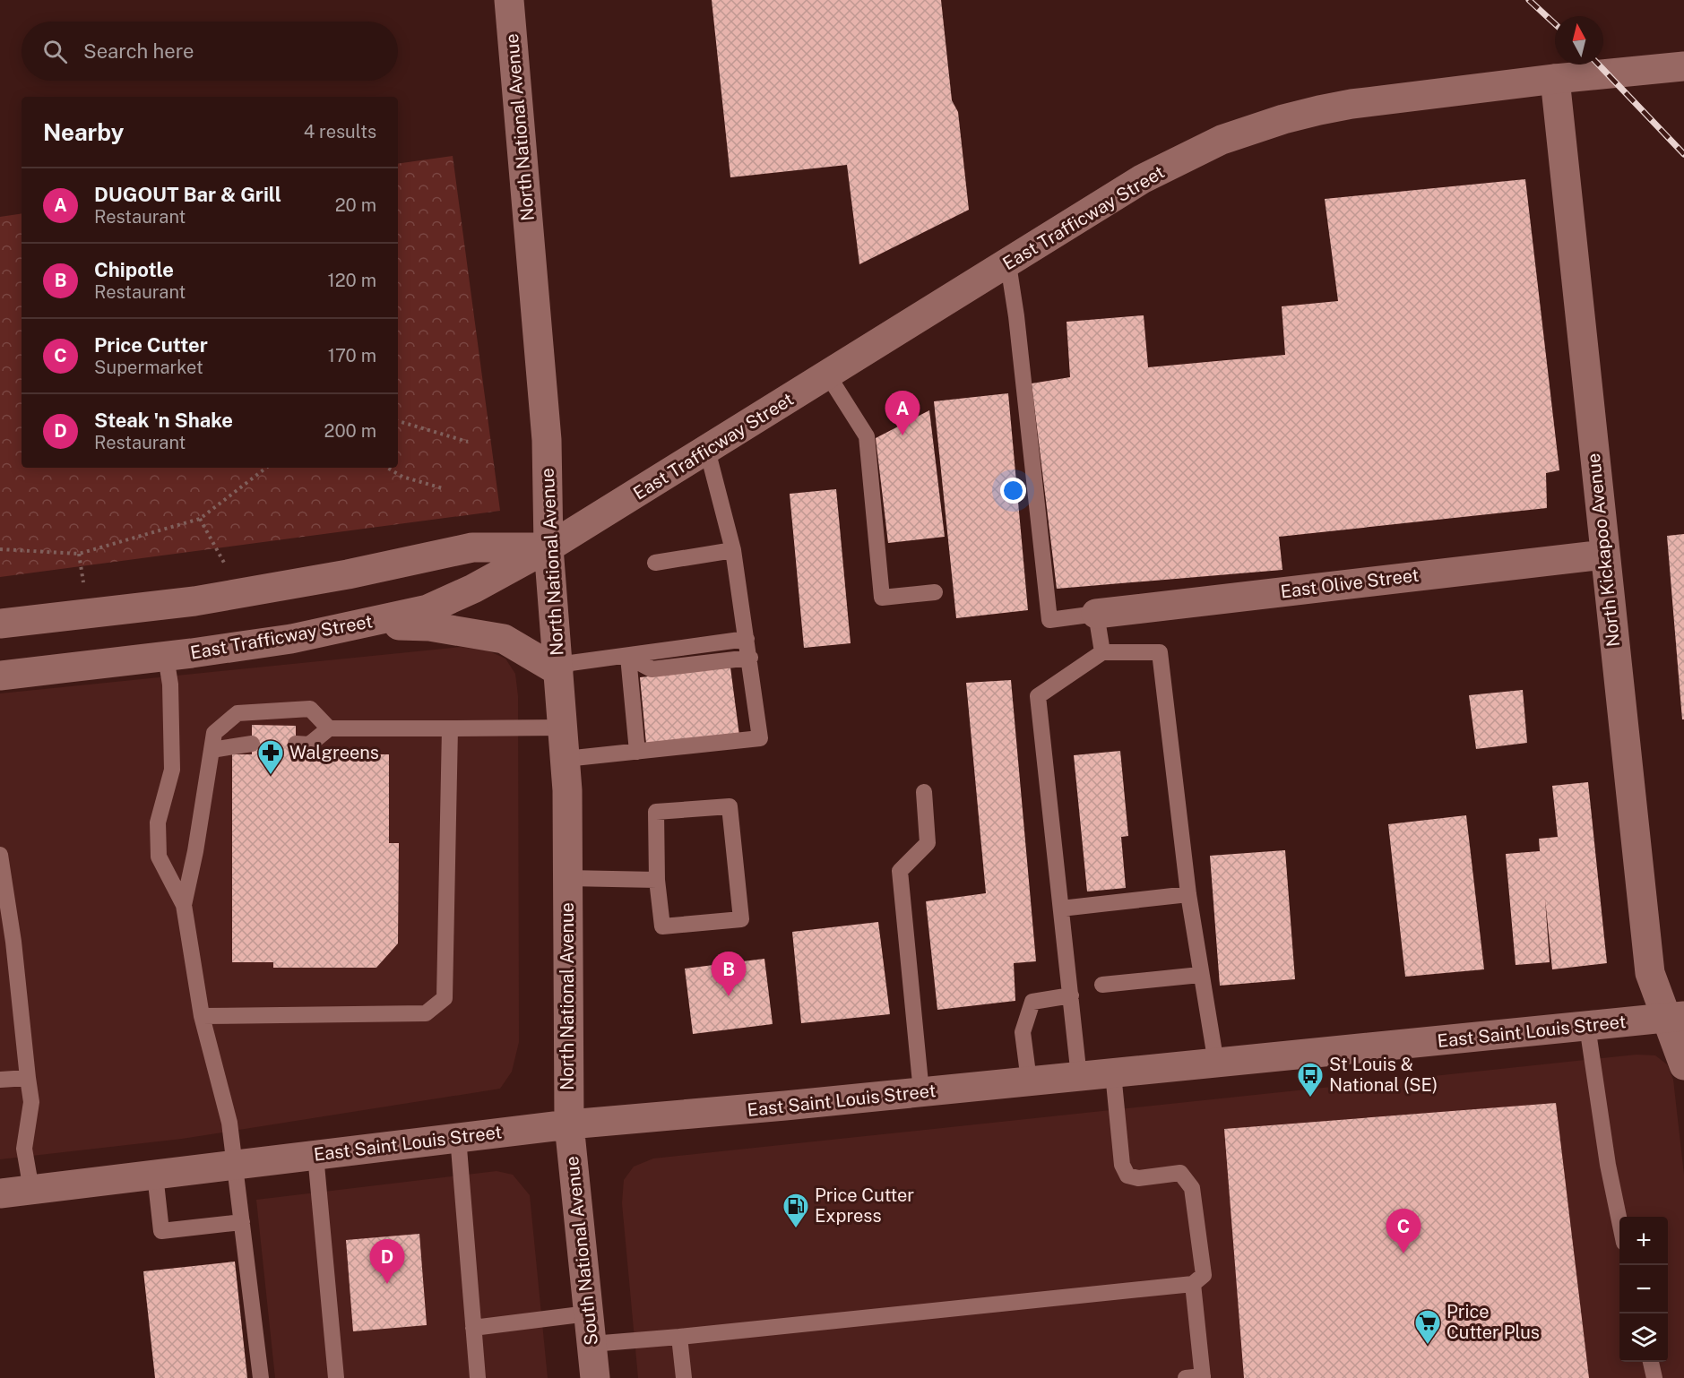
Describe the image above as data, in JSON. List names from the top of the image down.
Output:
{
  "streets": {
    "main road": [
      "North National Avenue",
      "East Trafficway Street",
      "North Kickapoo Avenue",
      "East Olive Street",
      "East Saint Louis Street",
      "South National Avenue"
    ]
  },
  "crossings": [
    ["North National Avenue", "East Trafficway Street"],
    ["North National Avenue", "East Saint Louis Street"],
    ["North National Avenue", "South National Avenue"],
    ["East Trafficway Street", "North Kickapoo Avenue"],
    ["North Kickapoo Avenue", "East Olive Street"],
    ["North Kickapoo Avenue", "East Saint Louis Street"],
    ["East Saint Louis Street", "South National Avenue"]
  ],
  "places": {
    "pharmacy": ["Walgreens"],
    "bus stop": ["St Louis & National (SE)"],
    "fuel station": ["Price Cutter Express"],
    "supermarket": ["Price Cutter Plus"]
  },
  "north": "top",
  "page": {
    "search": "Search here",
    "heading": ["Nearby", "4 results"],
    "list": [
      {
        "mark": "A",
        "name": "DUGOUT Bar & Grill",
        "note": "Restaurant",
        "value": "20 m"
      },
      {
        "mark": "B",
        "name": "Chipotle",
        "note": "Restaurant",
        "value": "120 m"
      },
      {
        "mark": "C",
        "name": "Price Cutter",
        "note": "Supermarket",
        "value": "170 m"
      },
      {
        "mark": "D",
        "name": "Steak 'n Shake",
        "note": "Restaurant",
        "value": "200 m"
      }
    ],
    "pins": [
      "A",
      "B",
      "C",
      "D"
    ],
    "map_buttons": ["+", "−"]
  }
}
